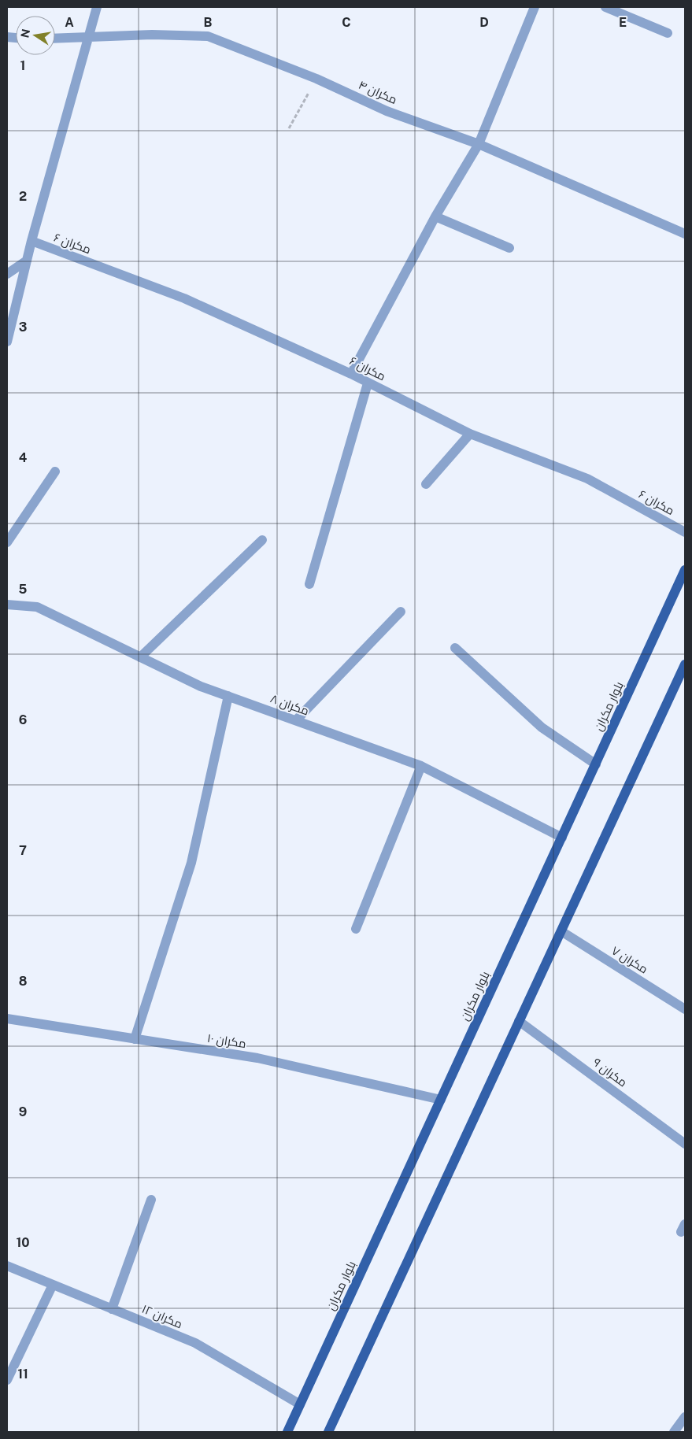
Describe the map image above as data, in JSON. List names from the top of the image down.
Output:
{
  "streets": {
    "main road": ["بلوار مکران"],
    "street": [
      "مکران ۴",
      "مکران ۶",
      "مکران ۸",
      "مکران ۷",
      "مکران ۱۰",
      "مکران ۹",
      "مکران ۱۲"
    ]
  },
  "crossings": [
    ["مکران ۸", "بلوار مکران"],
    ["بلوار مکران", "مکران ۱۰"],
    ["بلوار مکران", "مکران ۱۲"]
  ],
  "north": "left",
  "grid": {
    "columns": [
      "A",
      "B",
      "C",
      "D",
      "E"
    ],
    "rows": [
      "1",
      "2",
      "3",
      "4",
      "5",
      "6",
      "7",
      "8",
      "9",
      "10",
      "11"
    ]
  }
}
